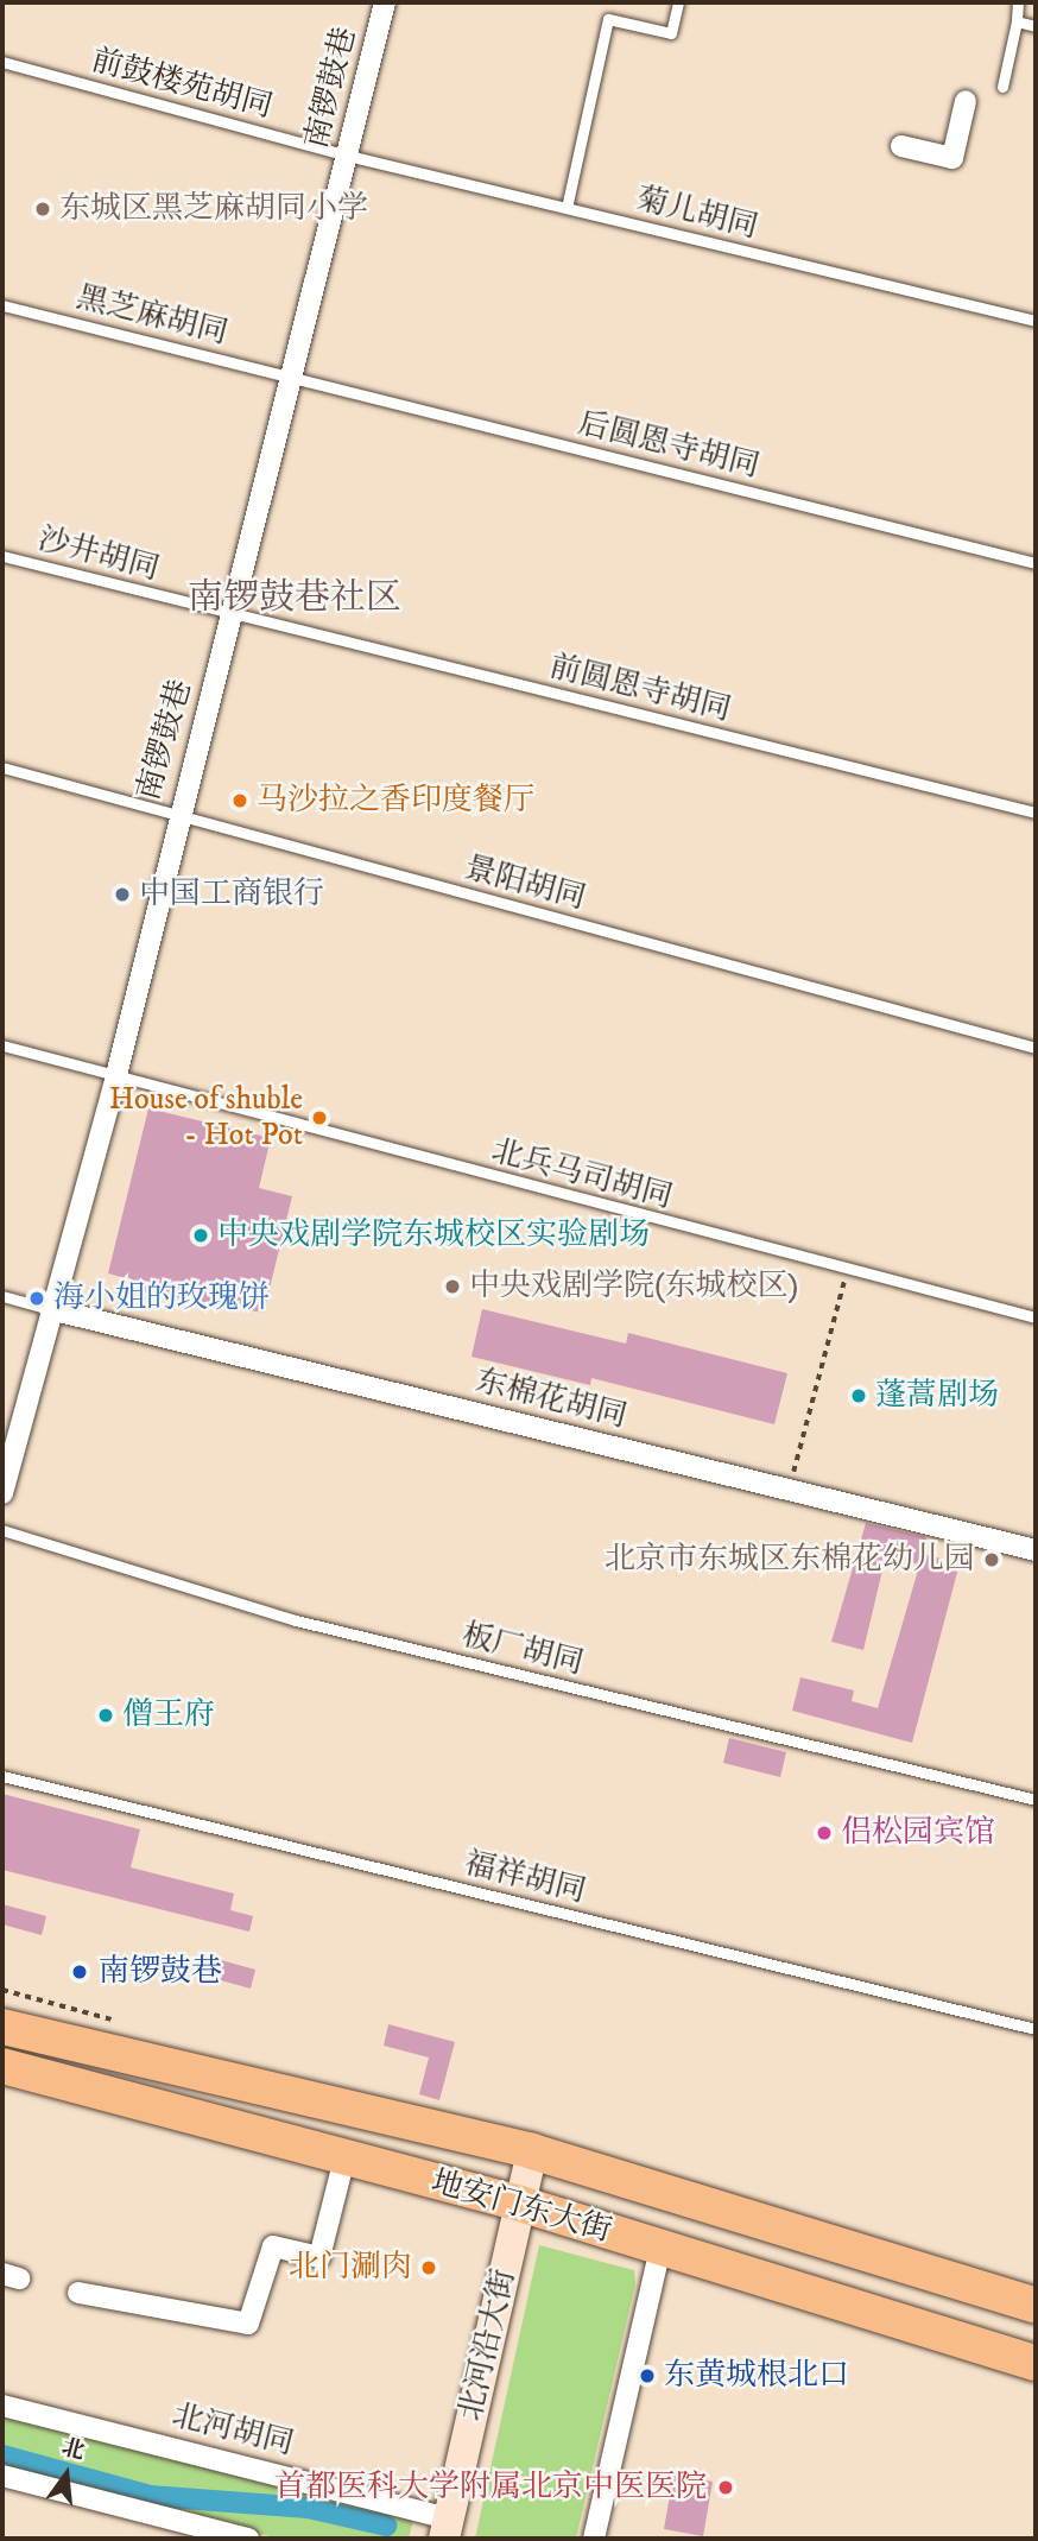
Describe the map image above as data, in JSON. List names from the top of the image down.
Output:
{
  "streets": {
    "main road": ["地安门东大街", "北河沿大街"],
    "street": ["南锣鼓巷", "东棉花胡同", "北河胡同"],
    "lane": [
      "前鼓楼苑胡同",
      "菊儿胡同",
      "黑芝麻胡同",
      "后圆恩寺胡同",
      "沙井胡同",
      "前圆恩寺胡同",
      "景阳胡同",
      "北兵马司胡同",
      "板厂胡同",
      "福祥胡同"
    ]
  },
  "crossings": [
    ["前鼓楼苑胡同", "南锣鼓巷"],
    ["前鼓楼苑胡同", "菊儿胡同"],
    ["南锣鼓巷", "菊儿胡同"],
    ["南锣鼓巷", "黑芝麻胡同"],
    ["南锣鼓巷", "后圆恩寺胡同"],
    ["南锣鼓巷", "沙井胡同"],
    ["南锣鼓巷", "前圆恩寺胡同"],
    ["南锣鼓巷", "景阳胡同"],
    ["南锣鼓巷", "北兵马司胡同"],
    ["南锣鼓巷", "东棉花胡同"],
    ["黑芝麻胡同", "后圆恩寺胡同"],
    ["沙井胡同", "前圆恩寺胡同"],
    ["地安门东大街", "北河沿大街"],
    ["北河沿大街", "北河胡同"]
  ],
  "districts": ["南锣鼓巷社区"],
  "places": [
    "东城区黑芝麻胡同小学",
    "马沙拉之香印度餐厅",
    "中国工商银行",
    "House of shuble - Hot Pot",
    "中央戏剧学院东城校区实验剧场",
    "中央戏剧学院(东城校区)",
    "海小姐的玫瑰饼",
    "蓬蒿剧场",
    "北京市东城区东棉花幼儿园",
    "僧王府",
    "侣松园宾馆",
    "南锣鼓巷",
    "北门涮肉",
    "东黄城根北口",
    "首都医科大学附属北京中医医院"
  ],
  "north": "top"
}
